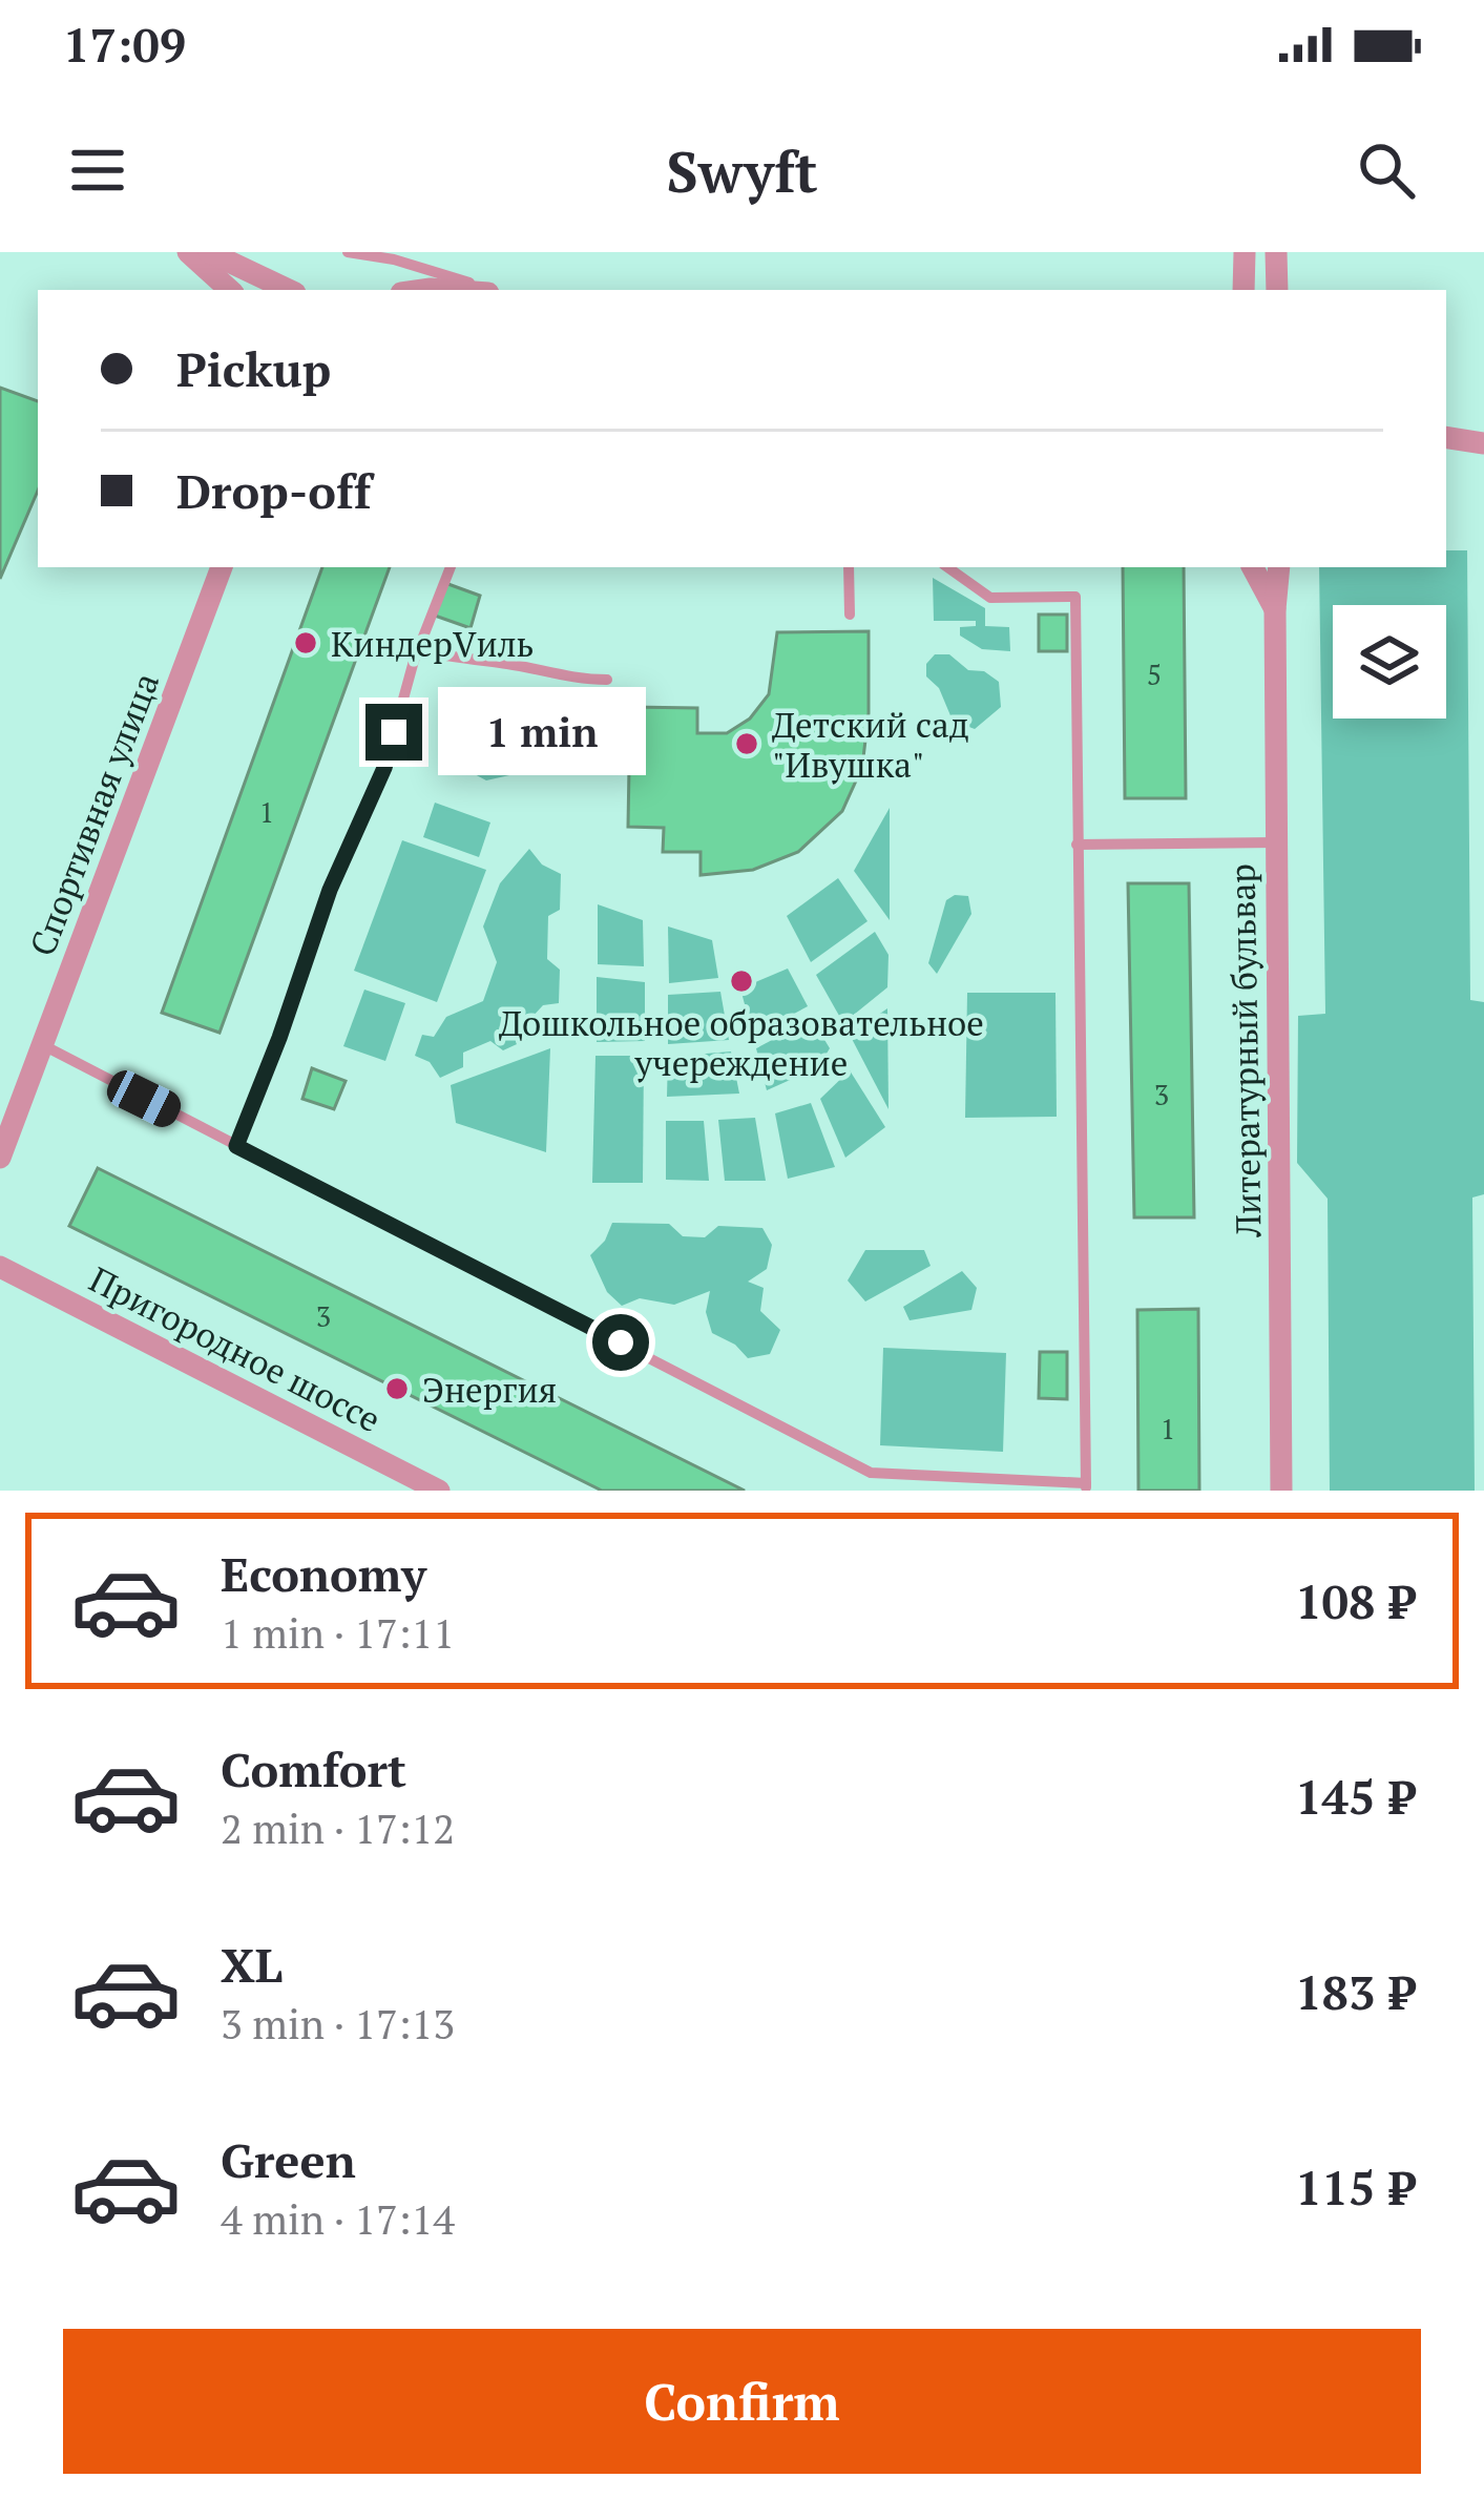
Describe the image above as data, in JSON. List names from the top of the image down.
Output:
{
  "streets": {
    "street": ["Спортивная улица", "Литературный бульвар", "Пригородное шоссе"]
  },
  "places": [
    "КиндерVиль",
    "Детский сад \"Ивушка\"",
    "Дошкольное образовательное учереждение",
    "Энергия"
  ],
  "house_numbers": [
    "5",
    "1",
    "3",
    "3",
    "1"
  ],
  "page": {
    "status": "17:09",
    "header": "Swyft",
    "banner": ["Pickup", "Drop-off"],
    "bubble": "1 min",
    "list": [
      {
        "name": "Economy",
        "note": "1 min · 17:11",
        "value": "108 ₽"
      },
      {
        "name": "Comfort",
        "note": "2 min · 17:12",
        "value": "145 ₽"
      },
      {
        "name": "XL",
        "note": "3 min · 17:13",
        "value": "183 ₽"
      },
      {
        "name": "Green",
        "note": "4 min · 17:14",
        "value": "115 ₽"
      }
    ],
    "buttons": "Confirm"
  }
}
